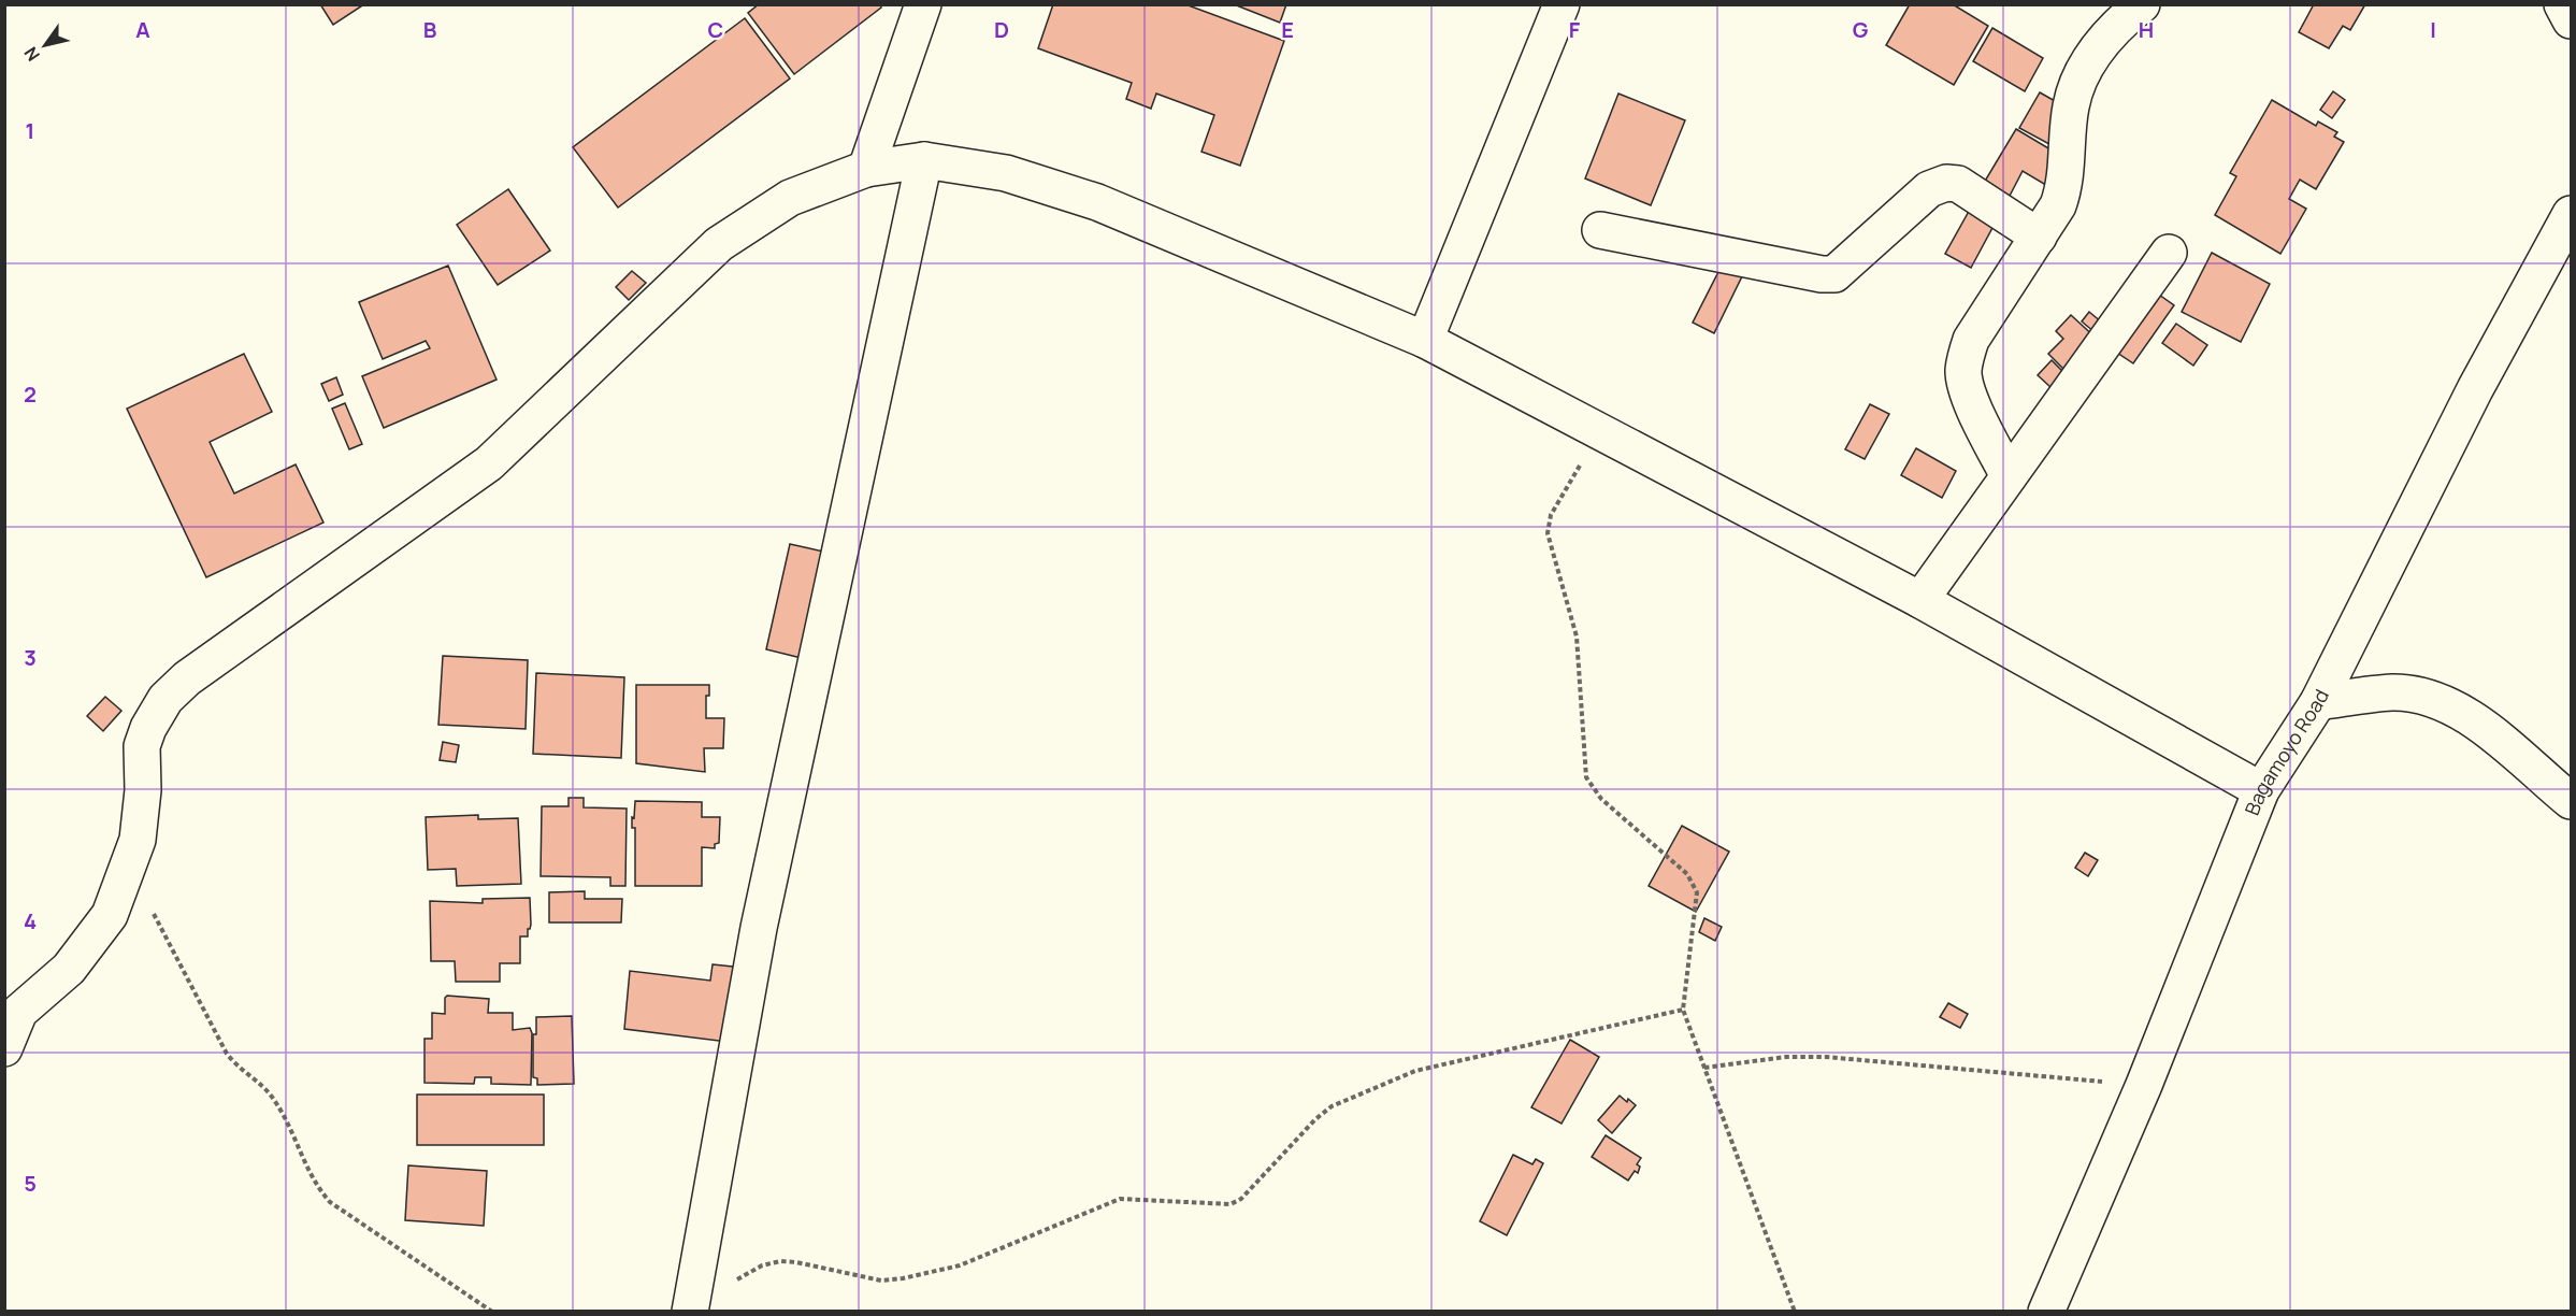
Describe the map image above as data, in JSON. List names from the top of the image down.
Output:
{
  "streets": {
    "main road": ["Bagamoyo Road"]
  },
  "north": "bottom left",
  "grid": {
    "columns": [
      "A",
      "B",
      "C",
      "D",
      "E",
      "F",
      "G",
      "H",
      "I"
    ],
    "rows": [
      "1",
      "2",
      "3",
      "4",
      "5"
    ]
  }
}
